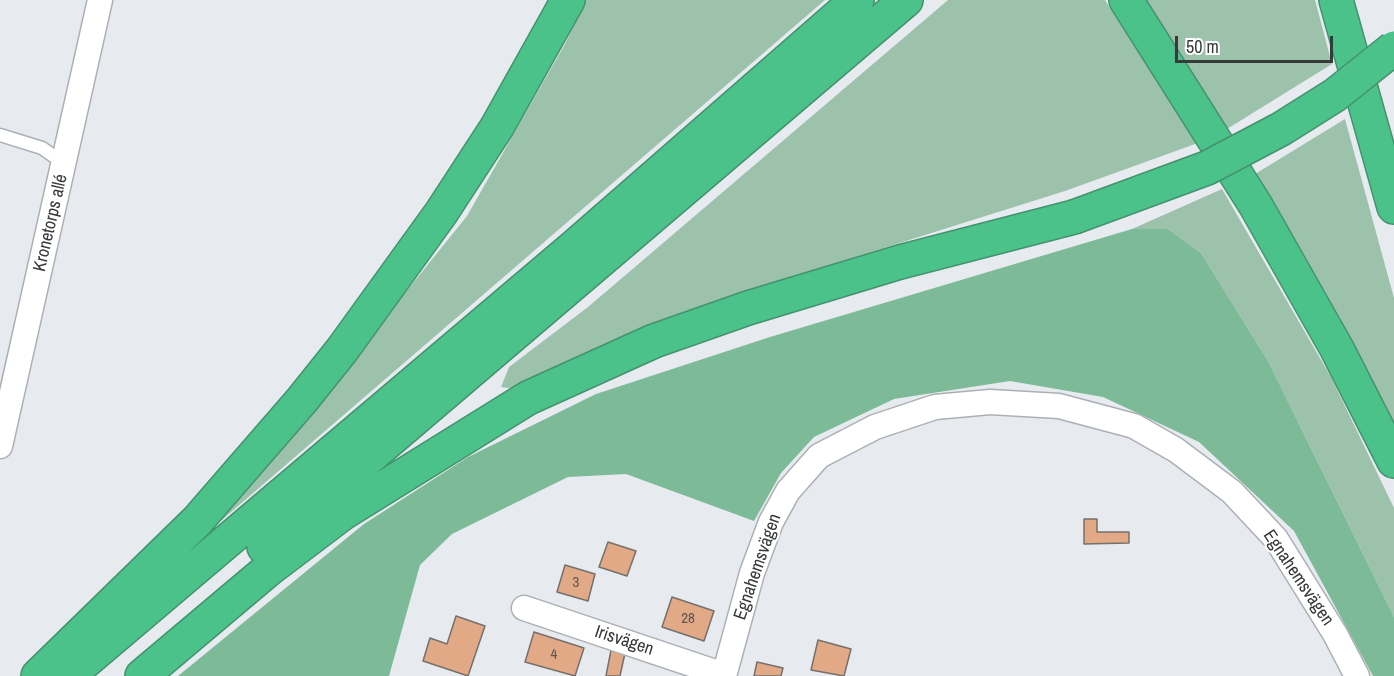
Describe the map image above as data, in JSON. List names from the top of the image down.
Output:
{
  "streets": {
    "street": ["Kronetorps allé", "Egnahemsvägen", "Irisvägen"]
  },
  "crossings": [
    ["Egnahemsvägen", "Irisvägen"]
  ],
  "house_numbers": ["3", "28", "4"],
  "scale_bar": "50 m"
}
